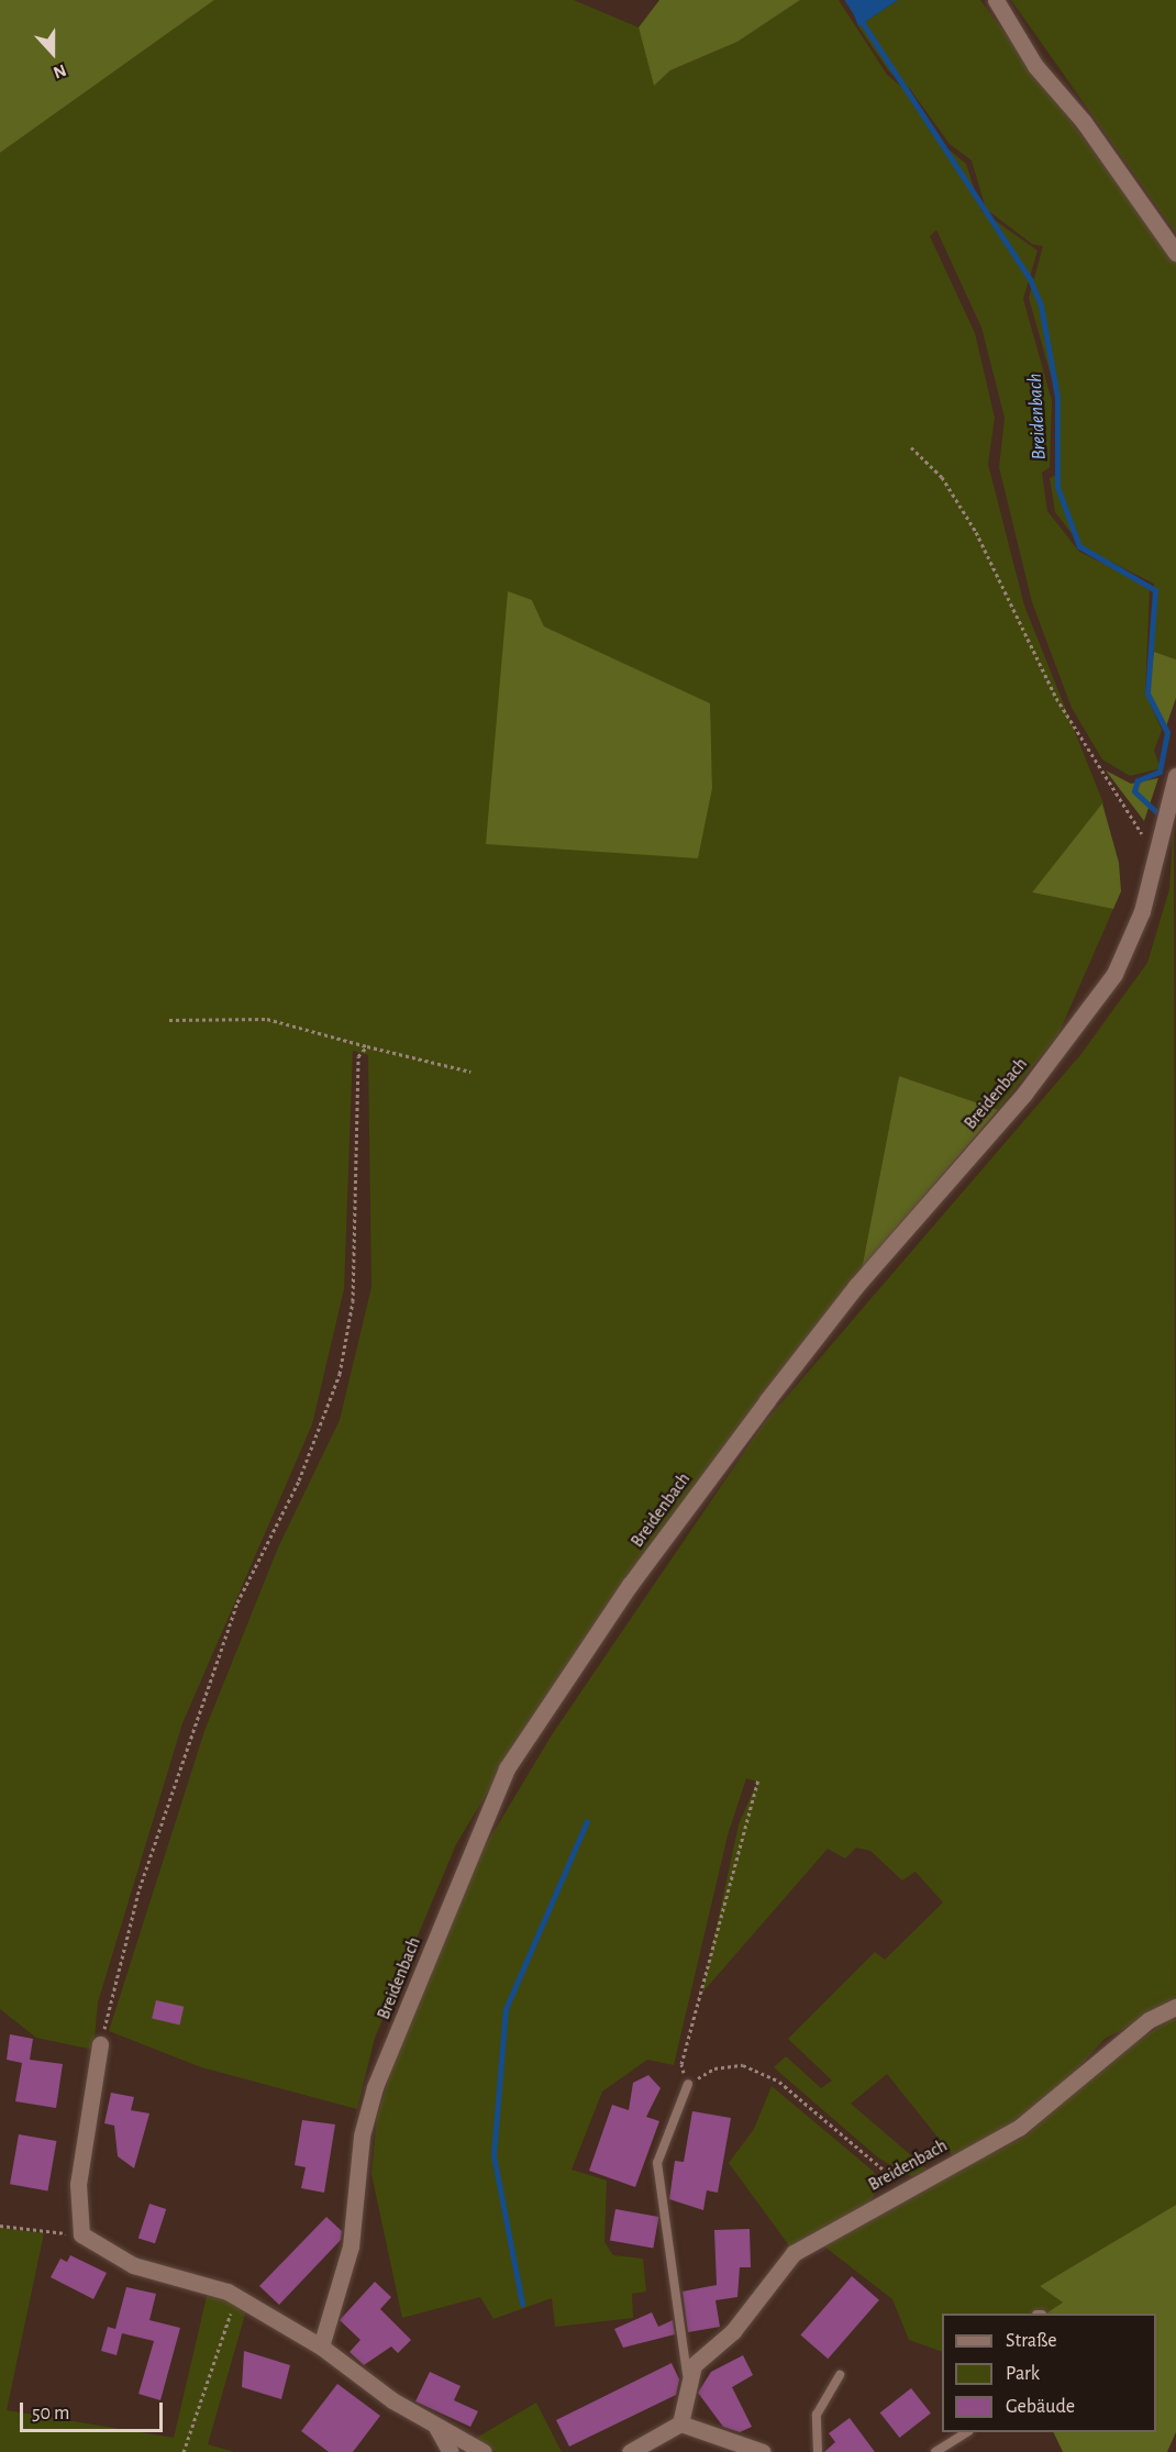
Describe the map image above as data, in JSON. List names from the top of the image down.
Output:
{
  "streets": {
    "street": ["Breidenbach"]
  },
  "water": ["Breidenbach"],
  "legend": ["Straße", "Park", "Gebäude"],
  "scale_bar": "50 m",
  "north": "bottom"
}
